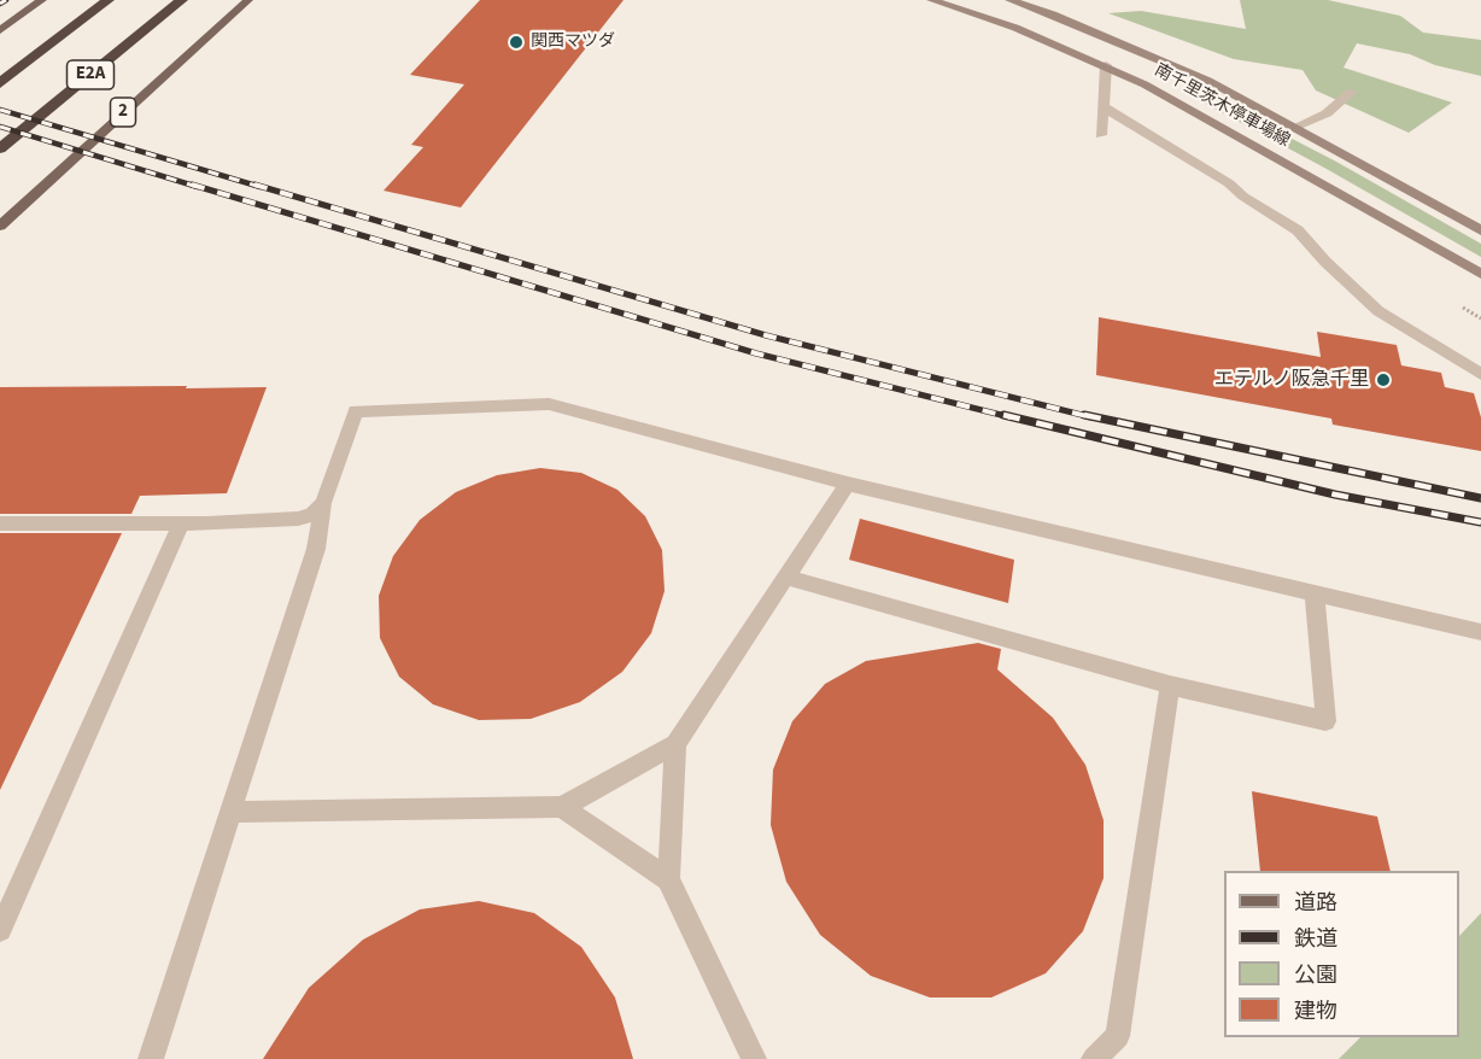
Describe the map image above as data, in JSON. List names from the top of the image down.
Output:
{
  "streets": {
    "highway": ["E2A"],
    "main road": ["南千里茨木停車場線", "2"]
  },
  "places": ["関西マツダ", "エテルノ阪急千里"],
  "legend": [
    "道路",
    "鉄道",
    "公園",
    "建物"
  ]
}
